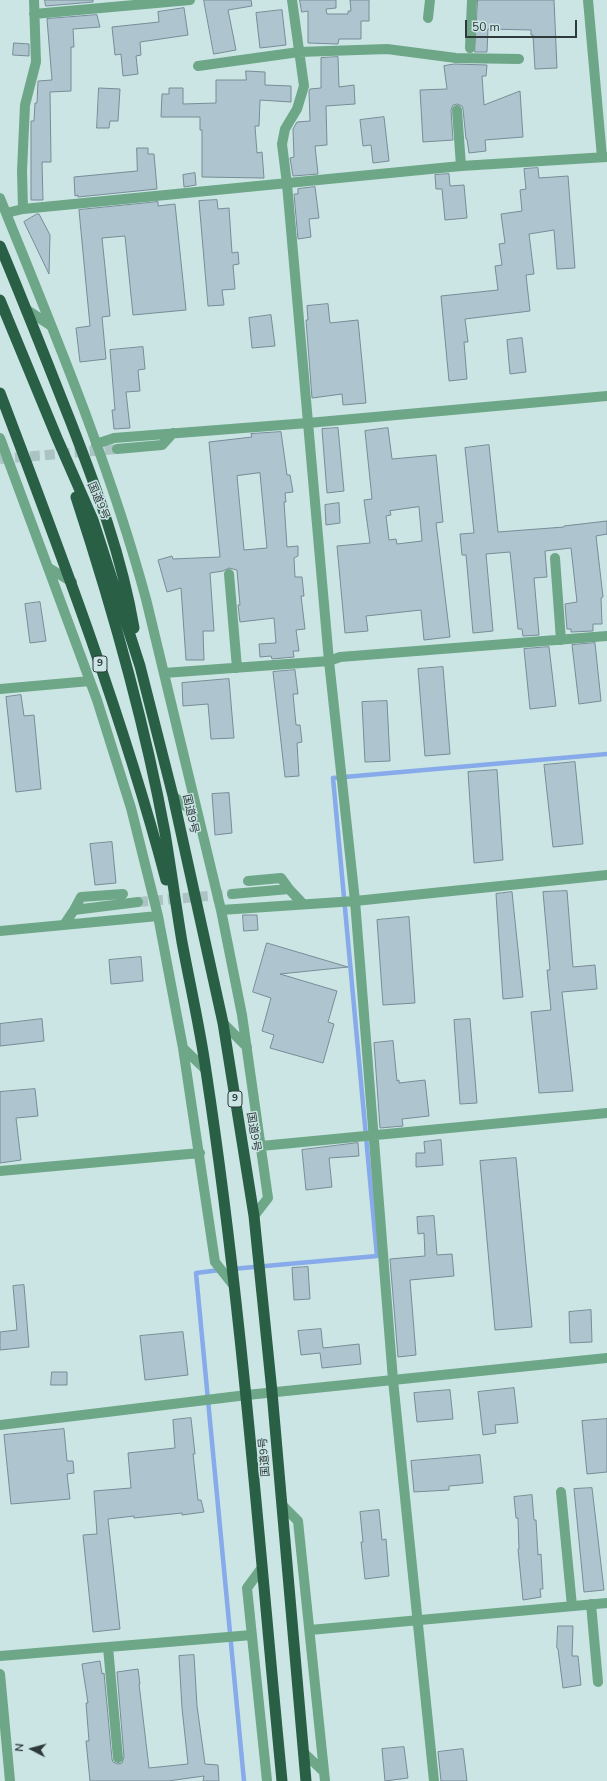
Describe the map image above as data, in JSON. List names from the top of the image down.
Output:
{
  "streets": {
    "highway": ["国道9号", "9"]
  },
  "crossings": [
    ["国道9号", "9"]
  ],
  "scale_bar": "50 m",
  "north": "left"
}
